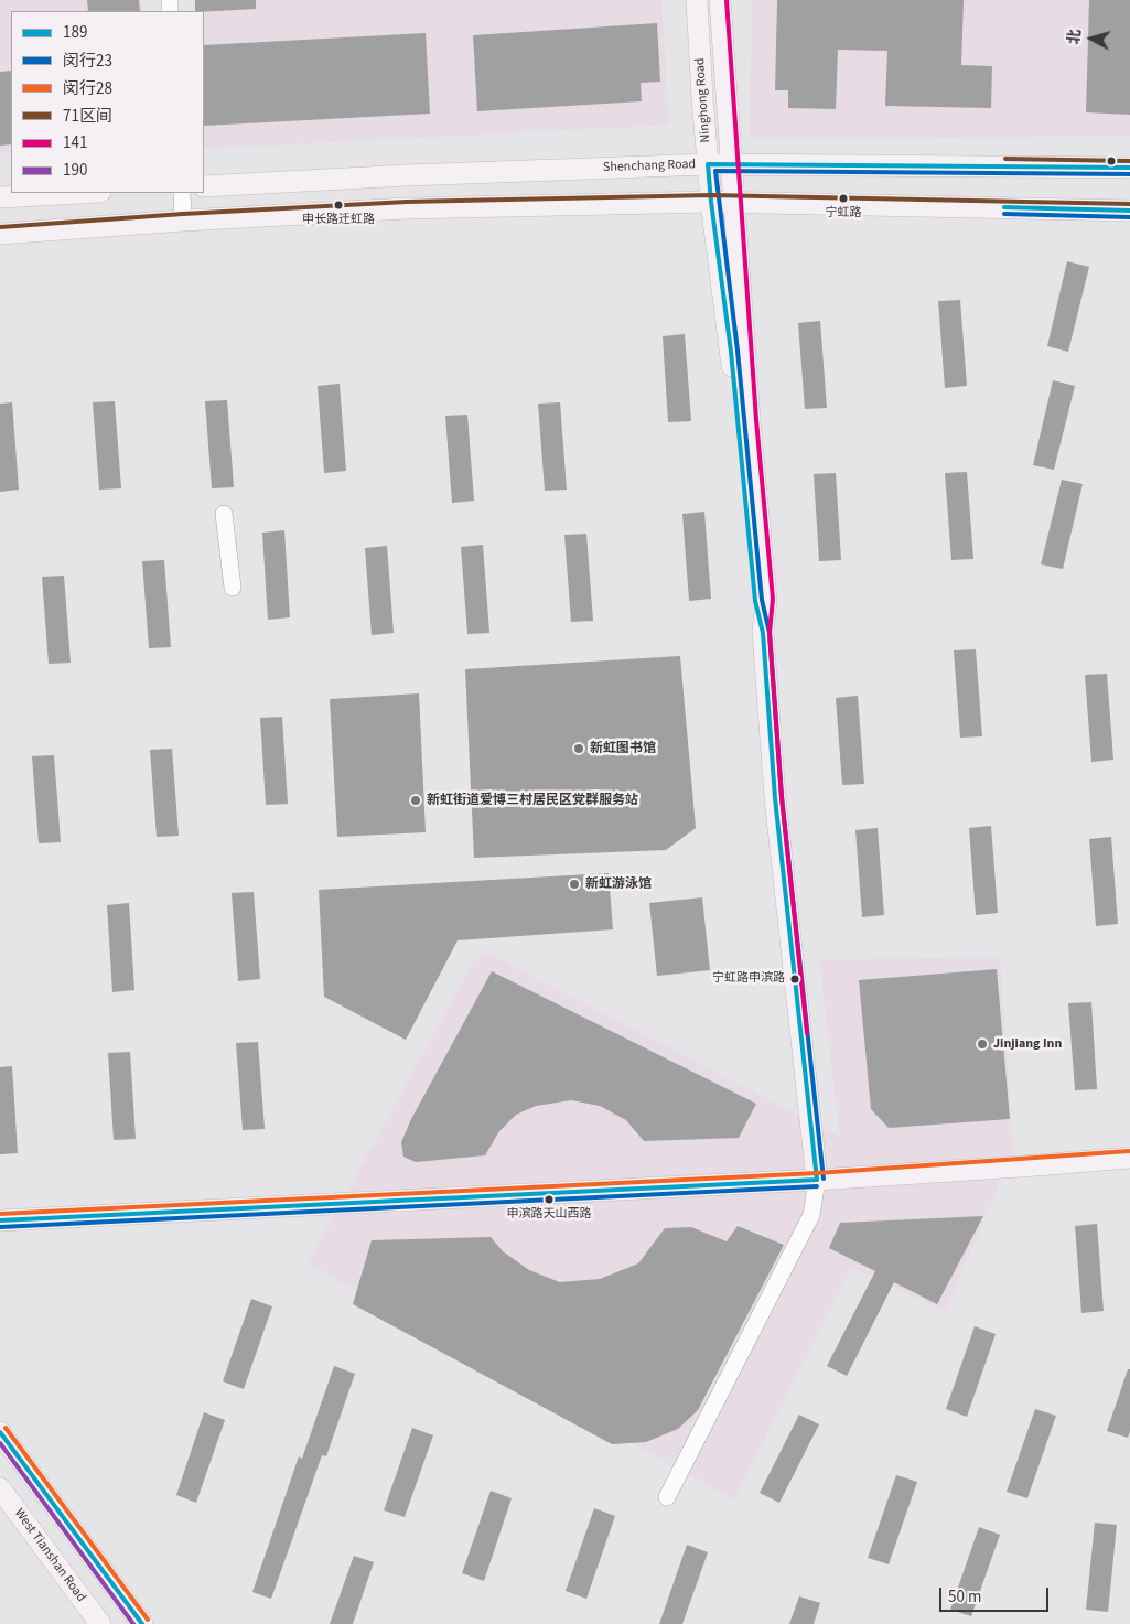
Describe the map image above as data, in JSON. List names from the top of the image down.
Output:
{
  "streets": {
    "main road": ["Ninghong Road", "Shenchang Road", "West Tianshan Road"]
  },
  "crossings": [
    ["Ninghong Road", "Shenchang Road"]
  ],
  "places": [
    "宁虹路",
    "申长路迁虹路",
    "新虹图书馆",
    "新虹街道爱博三村居民区党群服务站",
    "新虹游泳馆",
    "宁虹路申滨路",
    "Jinjiang Inn",
    "申滨路天山西路"
  ],
  "lines": [
    "transit line 141",
    "transit line 71区间",
    "transit line 189",
    "transit line 闵行23",
    "transit line 闵行28",
    "transit line 190"
  ],
  "legend": [
    "189",
    "闵行23",
    "闵行28",
    "71区间",
    "141",
    "190"
  ],
  "scale_bar": "50 m",
  "north": "left"
}
